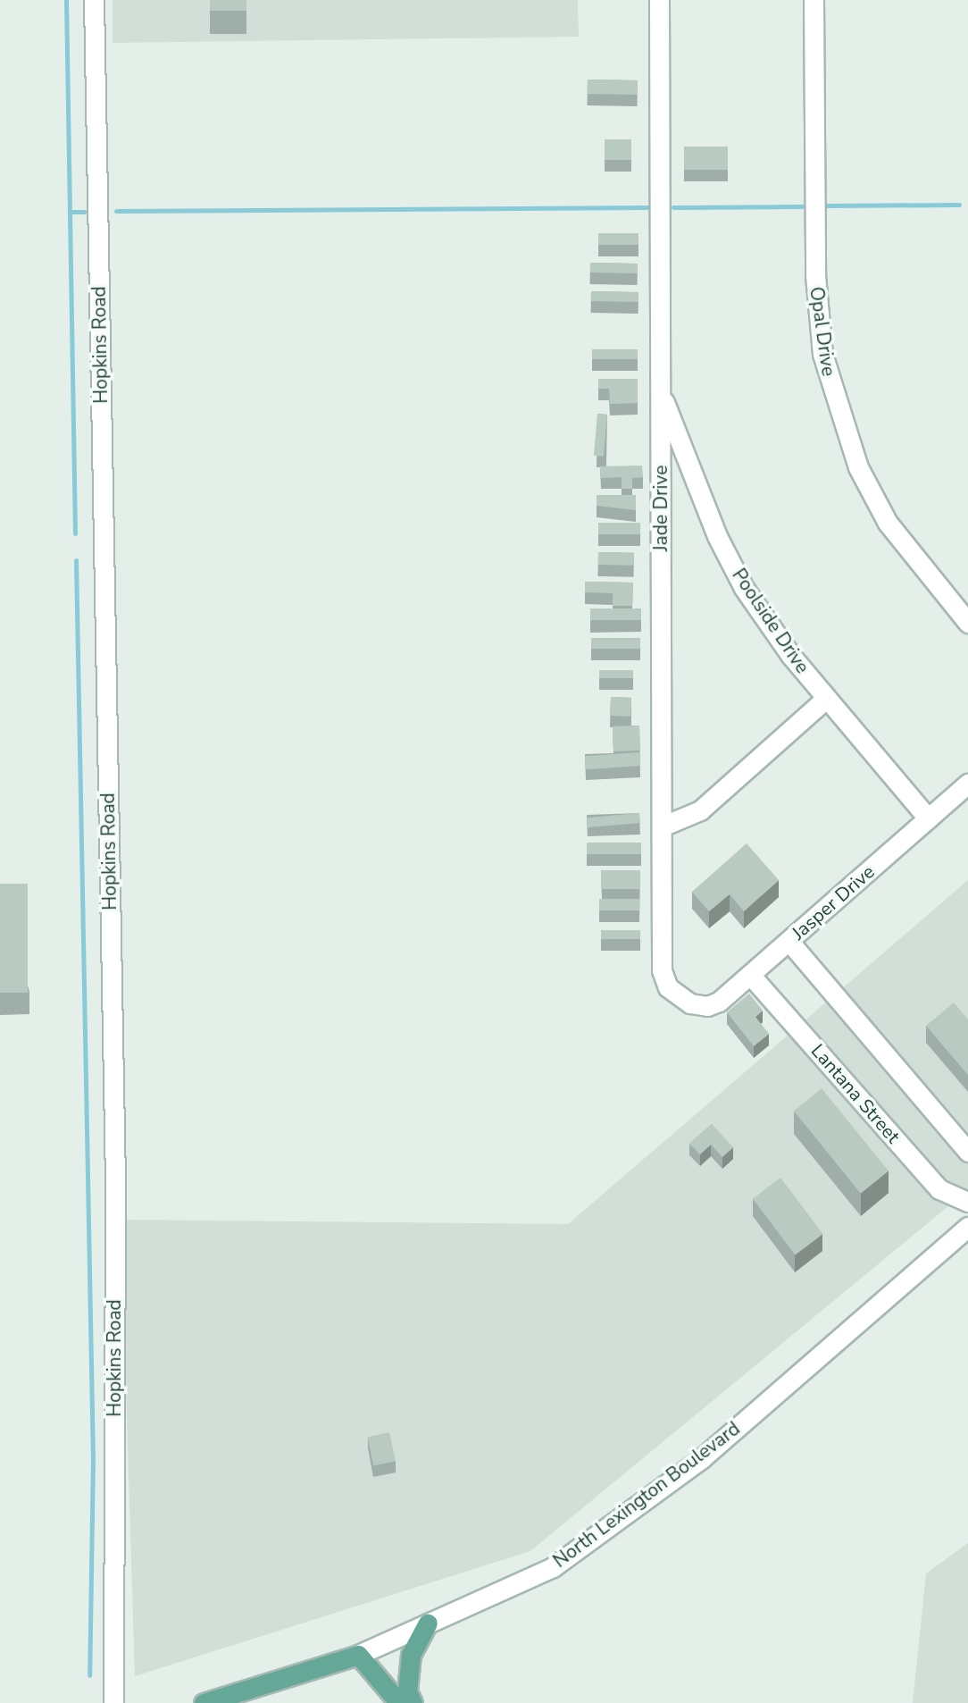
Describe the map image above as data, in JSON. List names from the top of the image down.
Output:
{
  "streets": {
    "main road": ["North Lexington Boulevard"],
    "street": [
      "Opal Drive",
      "Hopkins Road",
      "Jade Drive",
      "Poolside Drive",
      "Jasper Drive",
      "Lantana Street"
    ]
  },
  "crossings": [
    ["Jade Drive", "Poolside Drive"],
    ["Jade Drive", "Jasper Drive"],
    ["Poolside Drive", "Jasper Drive"],
    ["Jasper Drive", "Lantana Street"]
  ]
}
